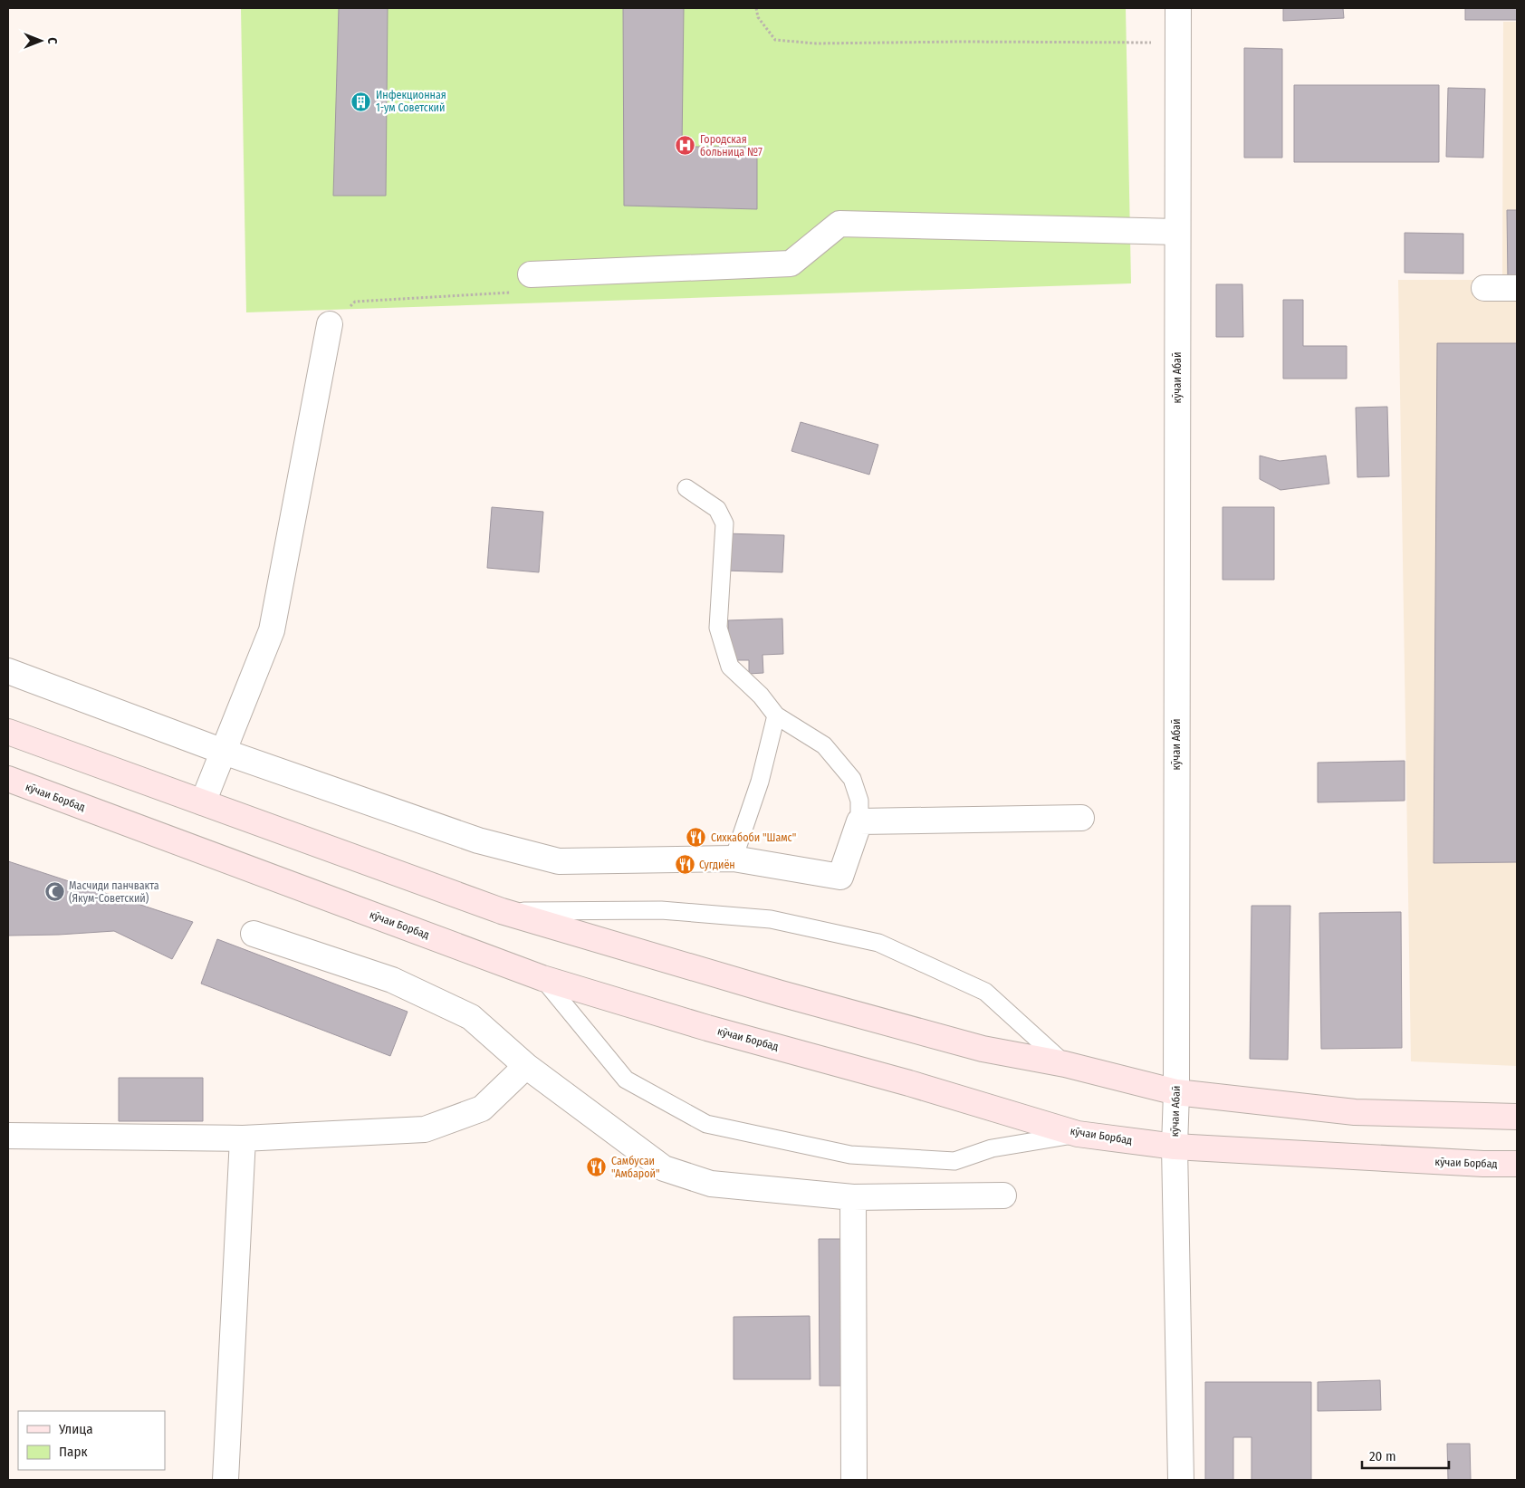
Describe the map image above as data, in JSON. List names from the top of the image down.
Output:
{
  "streets": {
    "main road": ["кӯчаи Борбад"],
    "street": ["кӯчаи Абаӣ"]
  },
  "crossings": [
    ["кӯчаи Абаӣ", "кӯчаи Борбад"]
  ],
  "places": {
    "building": ["Инфекционная 1-ум Советский"],
    "hospital": ["Городская больница №7"],
    "restaurant": ["Сихкабоби \"Шамс\"", "Сугдиён", "Самбусаи \"Амбарой\""],
    "mosque": ["Масчиди панчвакта (Якум-Советский)"]
  },
  "legend": ["Улица", "Парк"],
  "scale_bar": "20 m",
  "north": "right"
}
